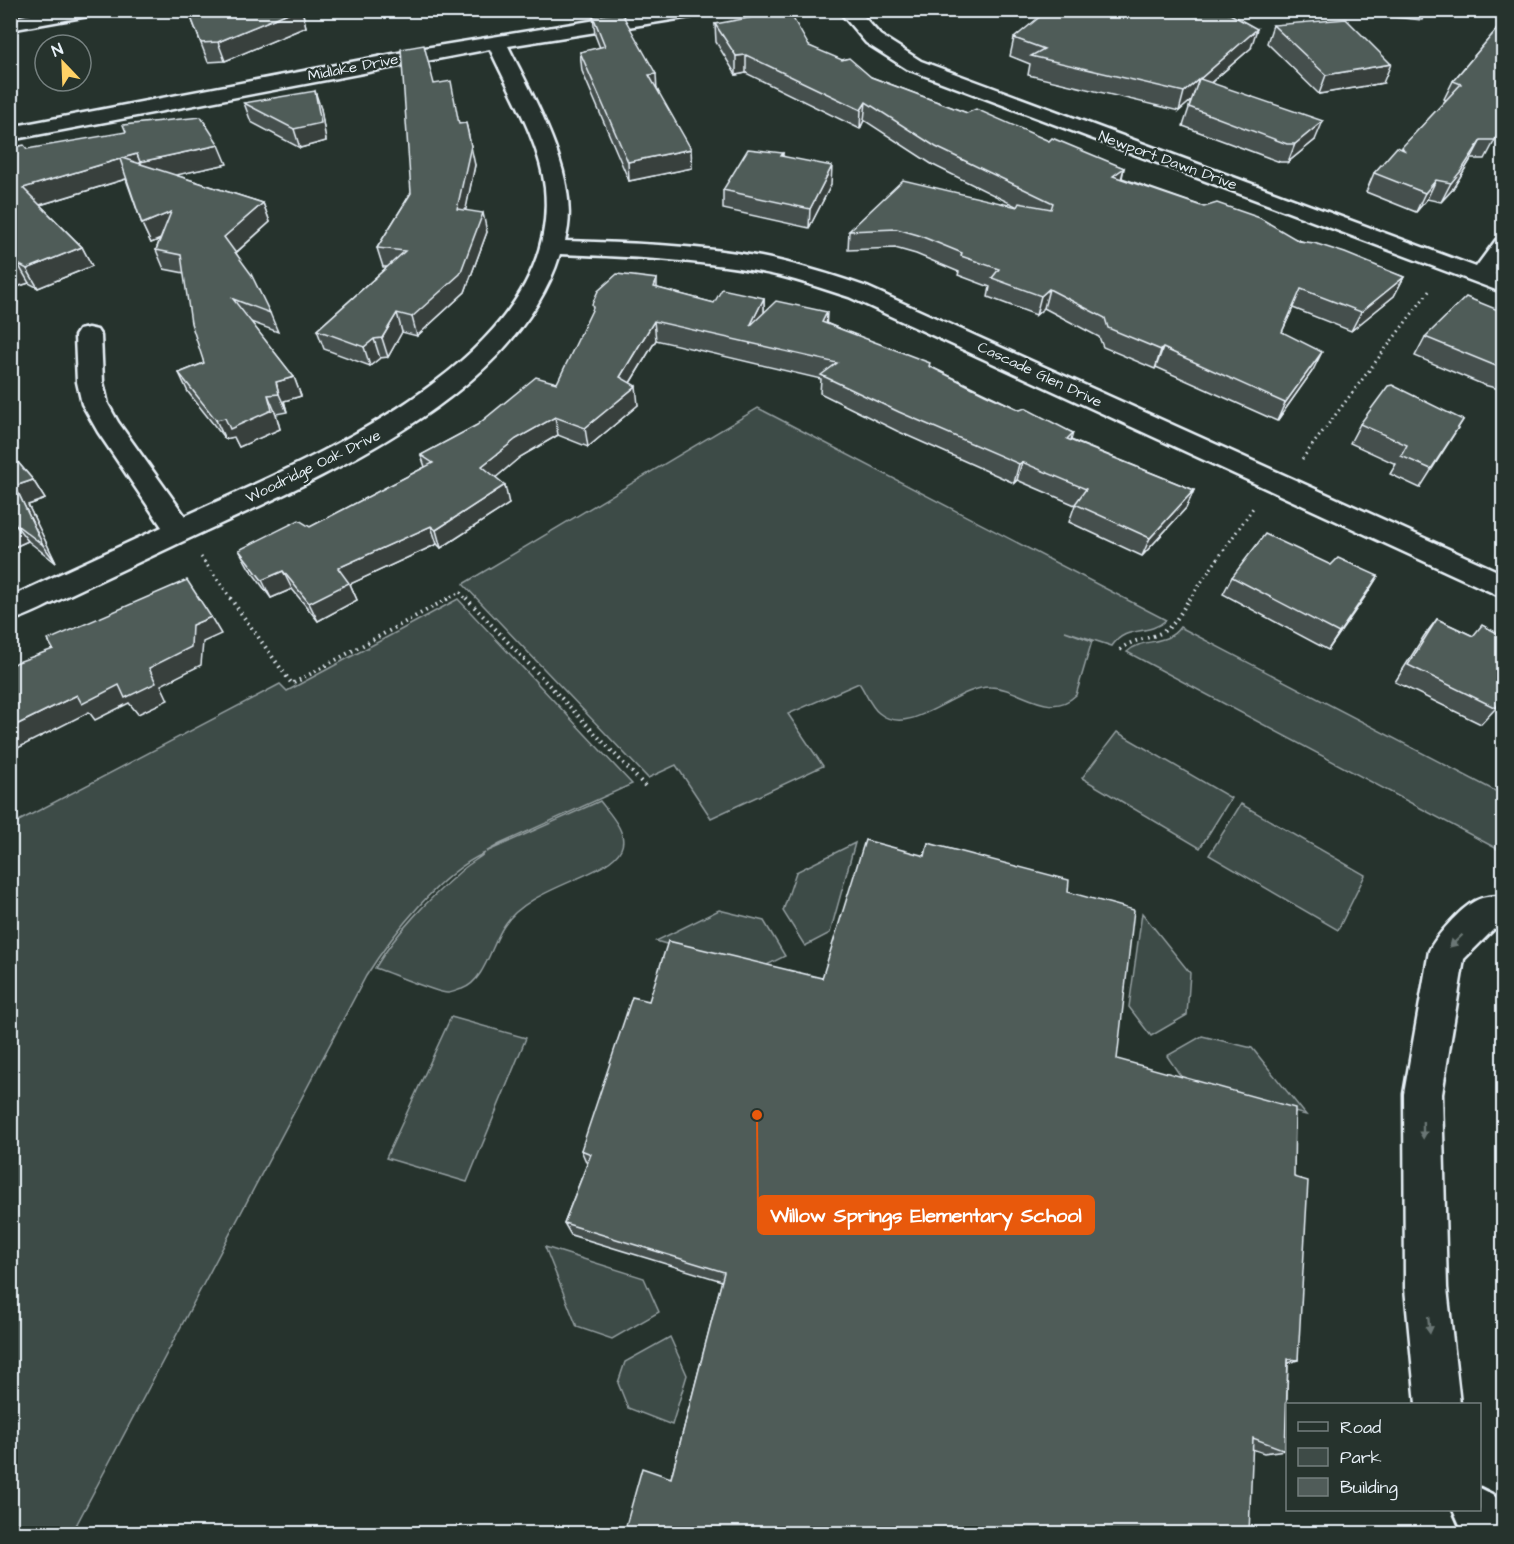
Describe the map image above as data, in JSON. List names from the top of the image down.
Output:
{
  "streets": {
    "street": [
      "Midlake Drive",
      "Newport Dawn Drive",
      "Cascade Glen Drive",
      "Woodridge Oak Drive"
    ]
  },
  "crossings": [
    ["Midlake Drive", "Woodridge Oak Drive"],
    ["Cascade Glen Drive", "Woodridge Oak Drive"]
  ],
  "places": ["Willow Springs Elementary School"],
  "legend": ["Road", "Park", "Building"],
  "north": "top left"
}
